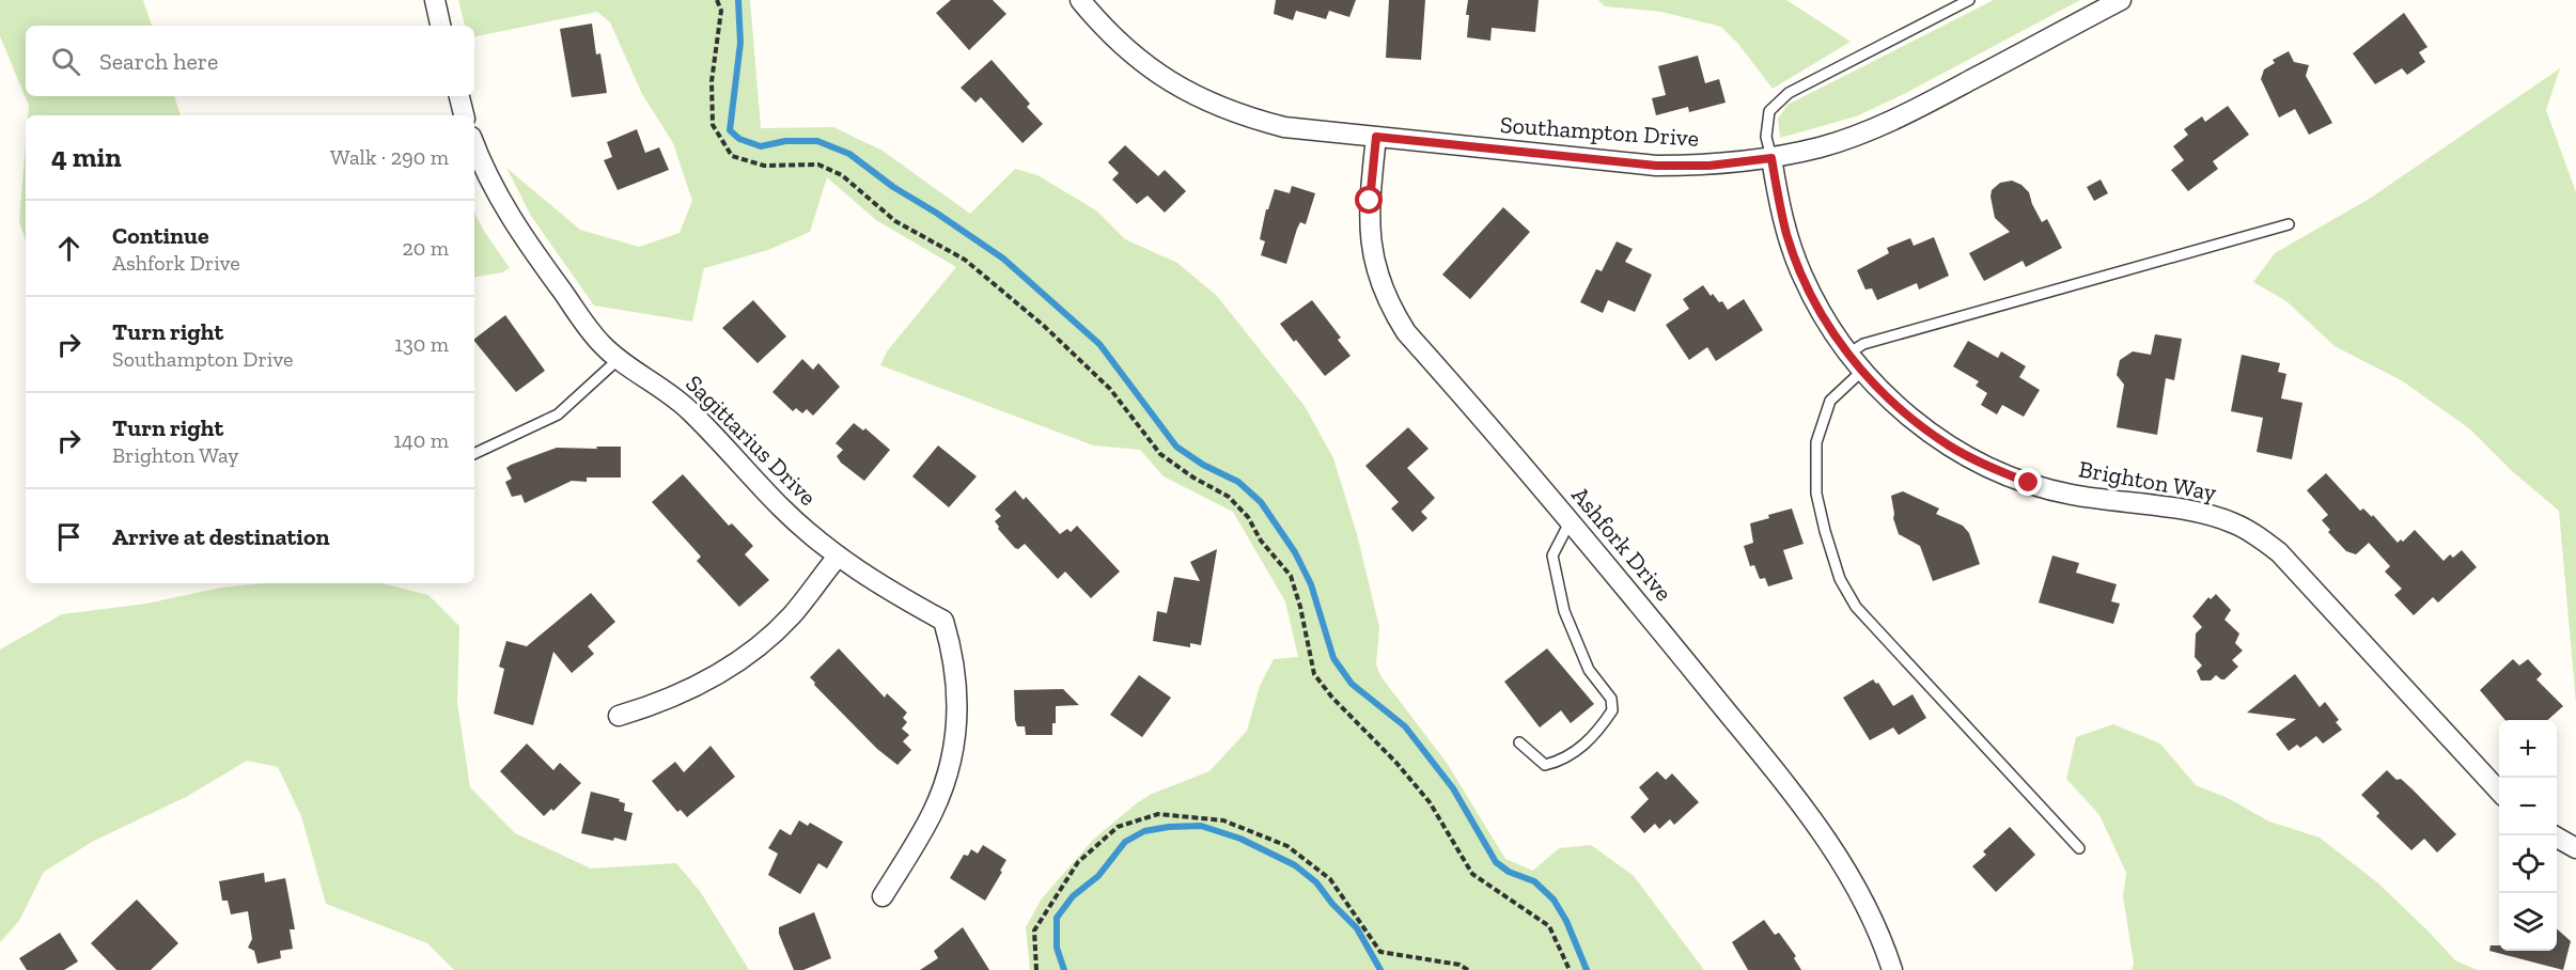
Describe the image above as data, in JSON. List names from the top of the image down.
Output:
{
  "streets": {
    "street": [
      "Southampton Drive",
      "Sagittarius Drive",
      "Brighton Way",
      "Ashfork Drive"
    ]
  },
  "crossings": [
    ["Southampton Drive", "Brighton Way"],
    ["Southampton Drive", "Ashfork Drive"]
  ],
  "page": {
    "search": "Search here",
    "heading": ["4 min", "Walk · 290 m"],
    "list": [
      ["Continue", "Ashfork Drive", "20 m"],
      ["Turn right", "Southampton Drive", "130 m"],
      ["Turn right", "Brighton Way", "140 m"],
      "Arrive at destination"
    ],
    "map_buttons": ["+", "−"]
  }
}
